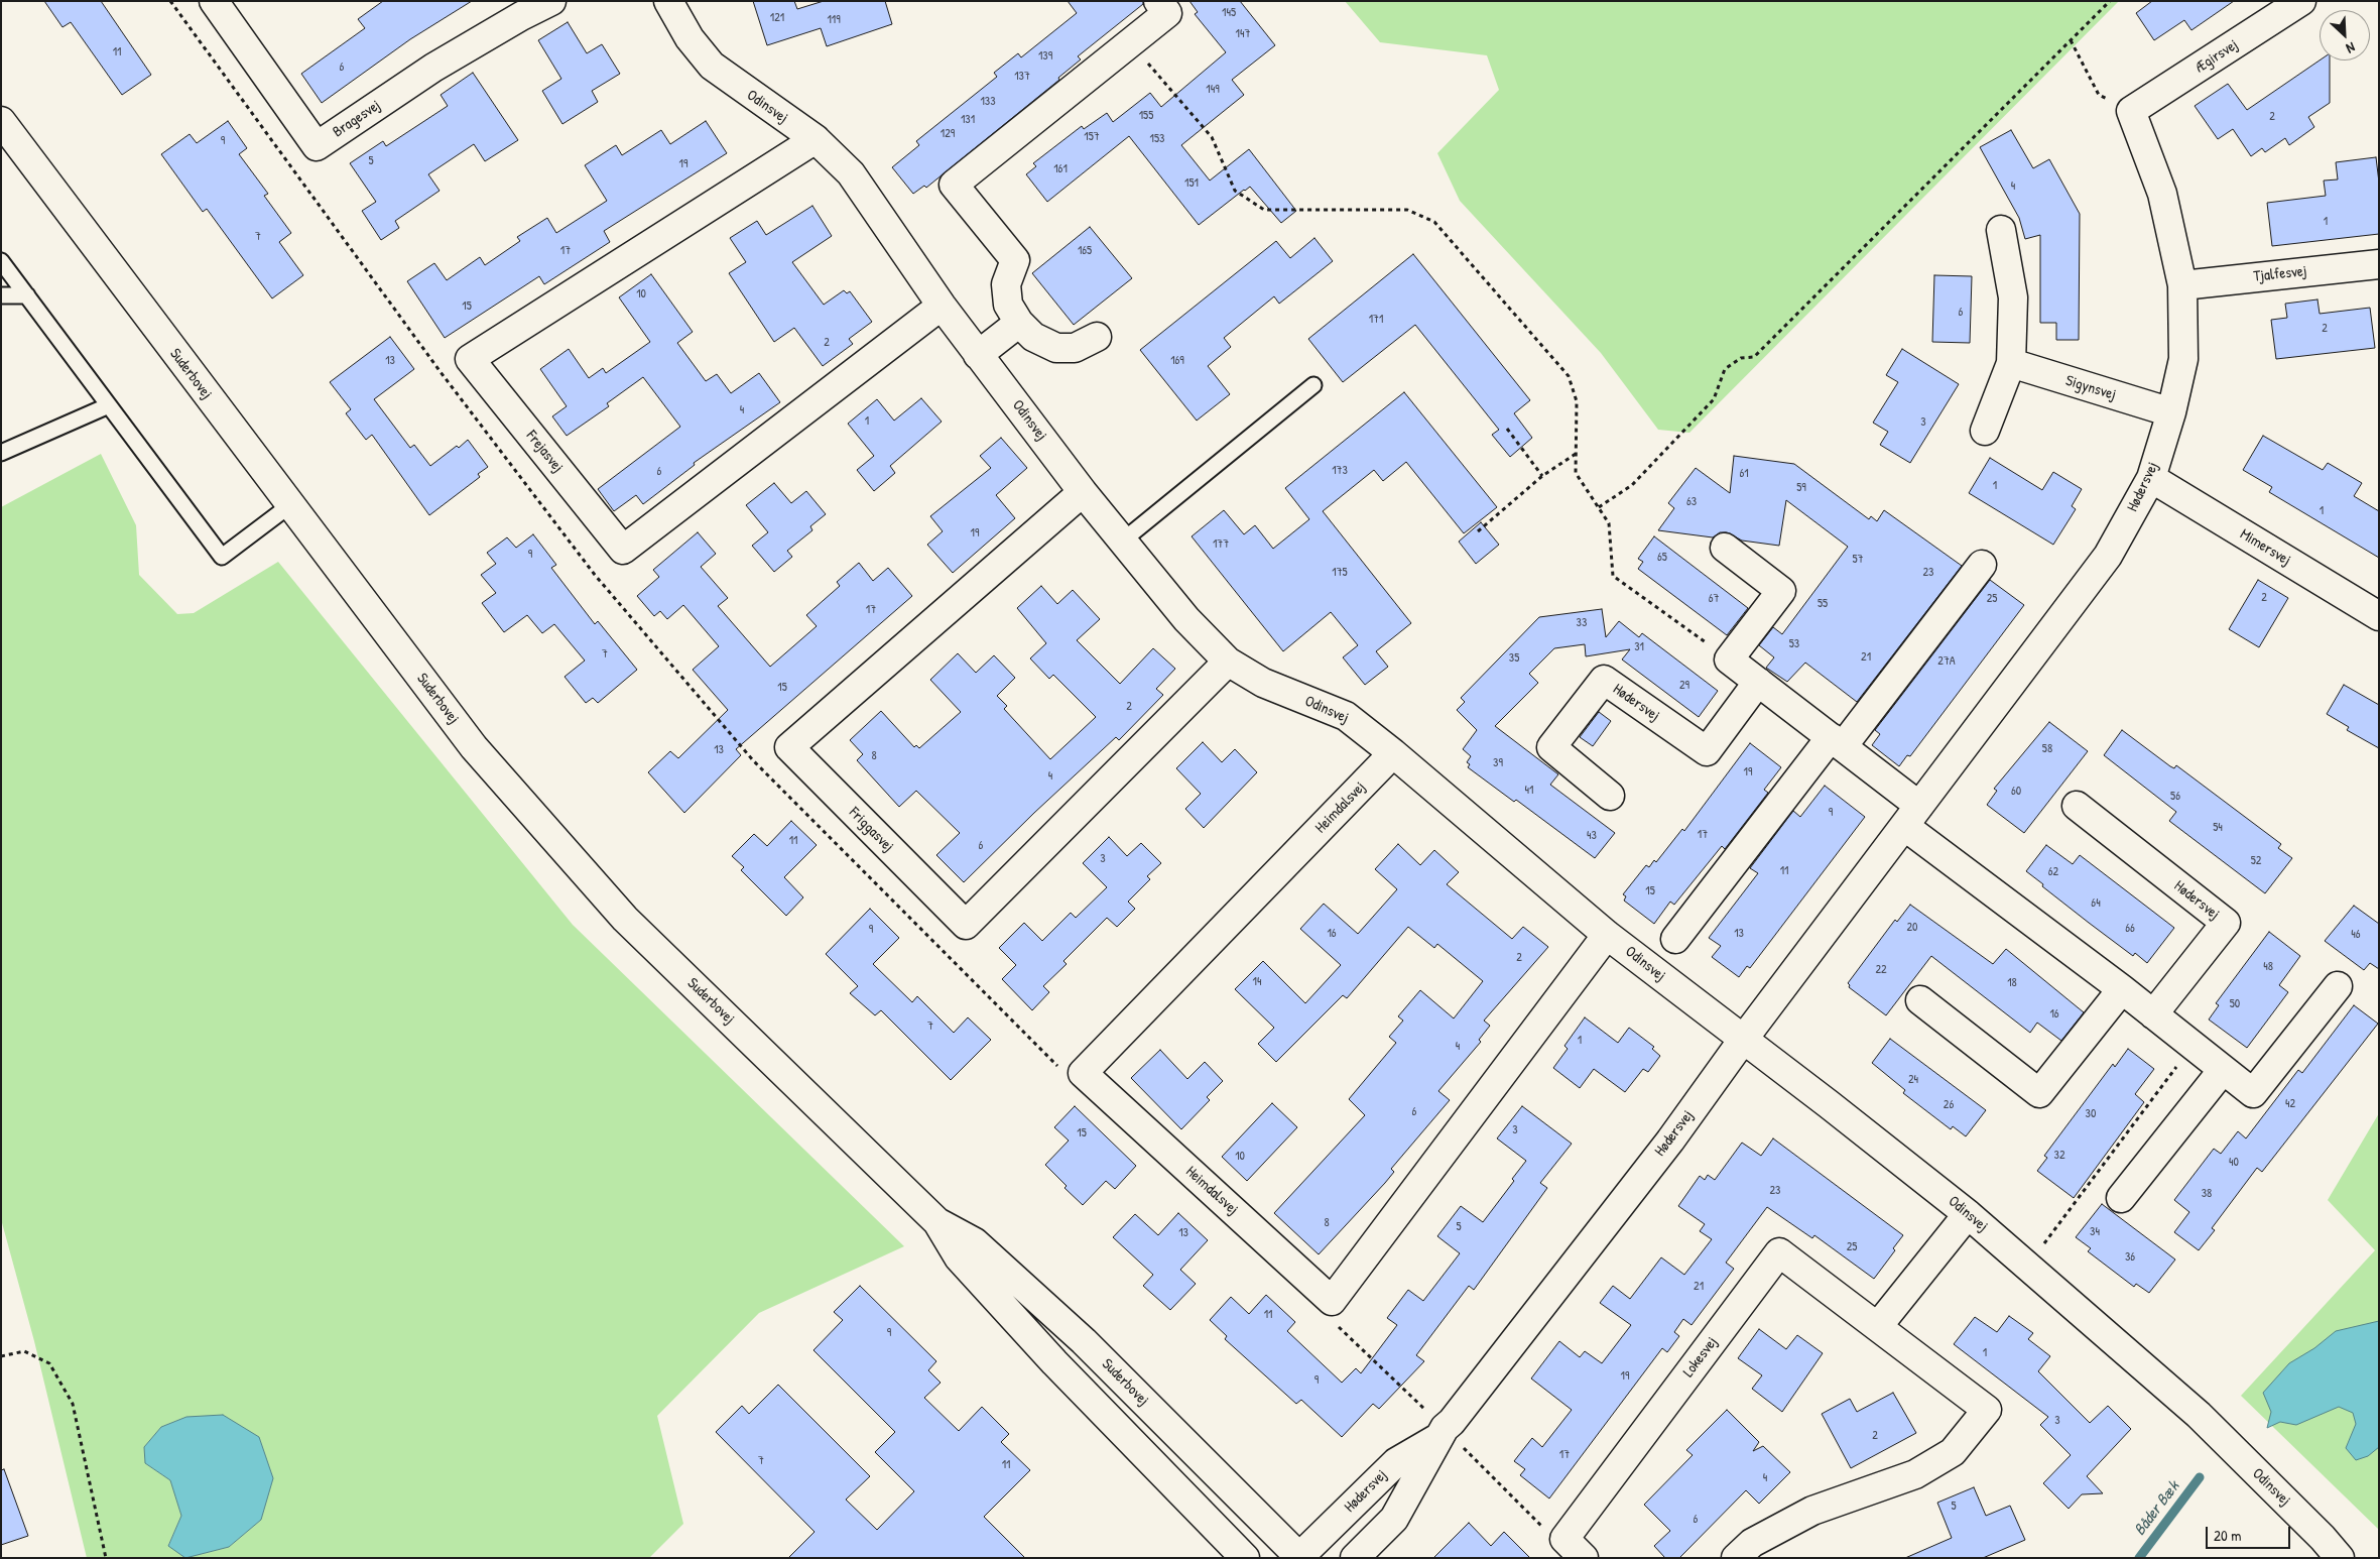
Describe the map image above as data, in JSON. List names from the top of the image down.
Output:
{
  "streets": {
    "street": [
      "Ægirsvej",
      "Odinsvej",
      "Bragesvej",
      "Tjalfesvej",
      "Suderbovej",
      "Sigynsvej",
      "Frejasvej",
      "Hødersvej",
      "Mimersvej",
      "Heimdalsvej",
      "Friggasvej",
      "Lokesvej"
    ]
  },
  "crossings": [
    ["Ægirsvej", "Hødersvej"],
    ["Odinsvej", "Frejasvej"],
    ["Odinsvej", "Hødersvej"],
    ["Odinsvej", "Heimdalsvej"],
    ["Odinsvej", "Friggasvej"],
    ["Tjalfesvej", "Hødersvej"],
    ["Suderbovej", "Hødersvej"],
    ["Sigynsvej", "Hødersvej"],
    ["Hødersvej", "Mimersvej"]
  ],
  "water": ["Båder Bæk"],
  "house_numbers": [
    "145",
    "121",
    "119",
    "147",
    "11",
    "139",
    "6",
    "137",
    "149",
    "133",
    "155",
    "2",
    "131",
    "129",
    "157",
    "153",
    "9",
    "5",
    "19",
    "161",
    "151",
    "4",
    "1",
    "7",
    "17",
    "165",
    "10",
    "15",
    "6",
    "171",
    "2",
    "2",
    "13",
    "169",
    "4",
    "1",
    "3",
    "173",
    "6",
    "61",
    "1",
    "59",
    "63",
    "1",
    "19",
    "177",
    "9",
    "65",
    "57",
    "175",
    "23",
    "2",
    "67",
    "25",
    "55",
    "17",
    "33",
    "53",
    "31",
    "7",
    "21",
    "35",
    "27A",
    "29",
    "15",
    "2",
    "58",
    "13",
    "8",
    "39",
    "19",
    "4",
    "41",
    "60",
    "56",
    "9",
    "54",
    "17",
    "43",
    "11",
    "6",
    "3",
    "52",
    "11",
    "62",
    "15",
    "64",
    "20",
    "66",
    "9",
    "16",
    "13",
    "46",
    "2",
    "48",
    "22",
    "14",
    "18",
    "50",
    "16",
    "7",
    "1",
    "4",
    "24",
    "42",
    "26",
    "6",
    "30",
    "3",
    "15",
    "32",
    "10",
    "40",
    "23",
    "38",
    "8",
    "5",
    "34",
    "13",
    "25",
    "36",
    "21",
    "11",
    "9",
    "1",
    "19",
    "9",
    "3",
    "2",
    "17",
    "7",
    "11",
    "4",
    "5",
    "6"
  ],
  "scale_bar": "20 m",
  "north": "bottom right"
}
